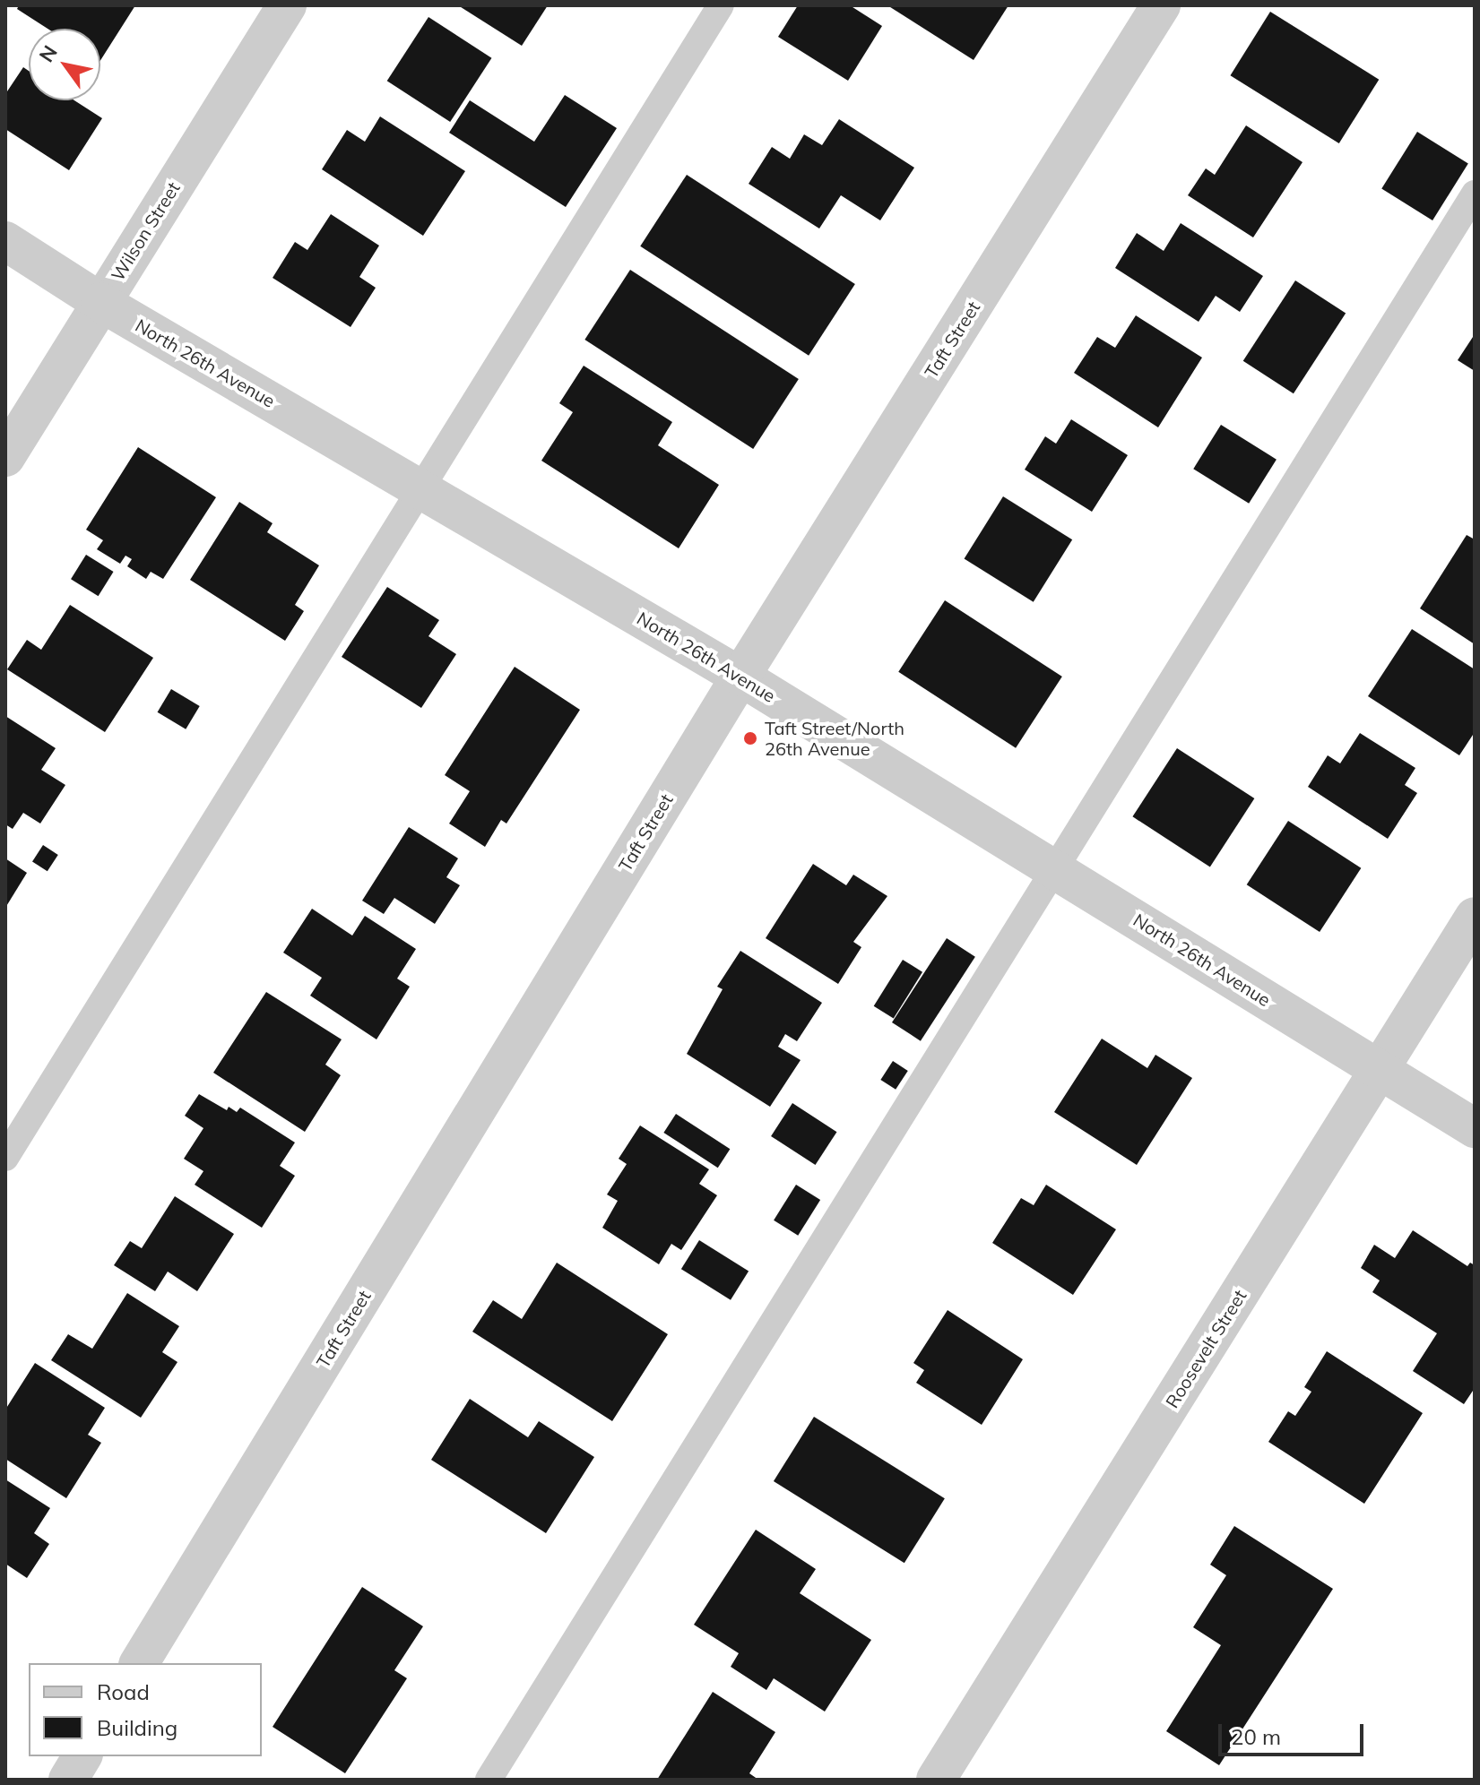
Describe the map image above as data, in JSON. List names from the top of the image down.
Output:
{
  "streets": {
    "street": [
      "Wilson Street",
      "Taft Street",
      "North 26th Avenue",
      "Roosevelt Street"
    ]
  },
  "crossings": [
    ["Wilson Street", "North 26th Avenue"],
    ["Taft Street", "North 26th Avenue"],
    ["North 26th Avenue", "Roosevelt Street"]
  ],
  "places": ["Taft Street/North 26th Avenue"],
  "legend": ["Road", "Building"],
  "scale_bar": "20 m",
  "north": "top left"
}
